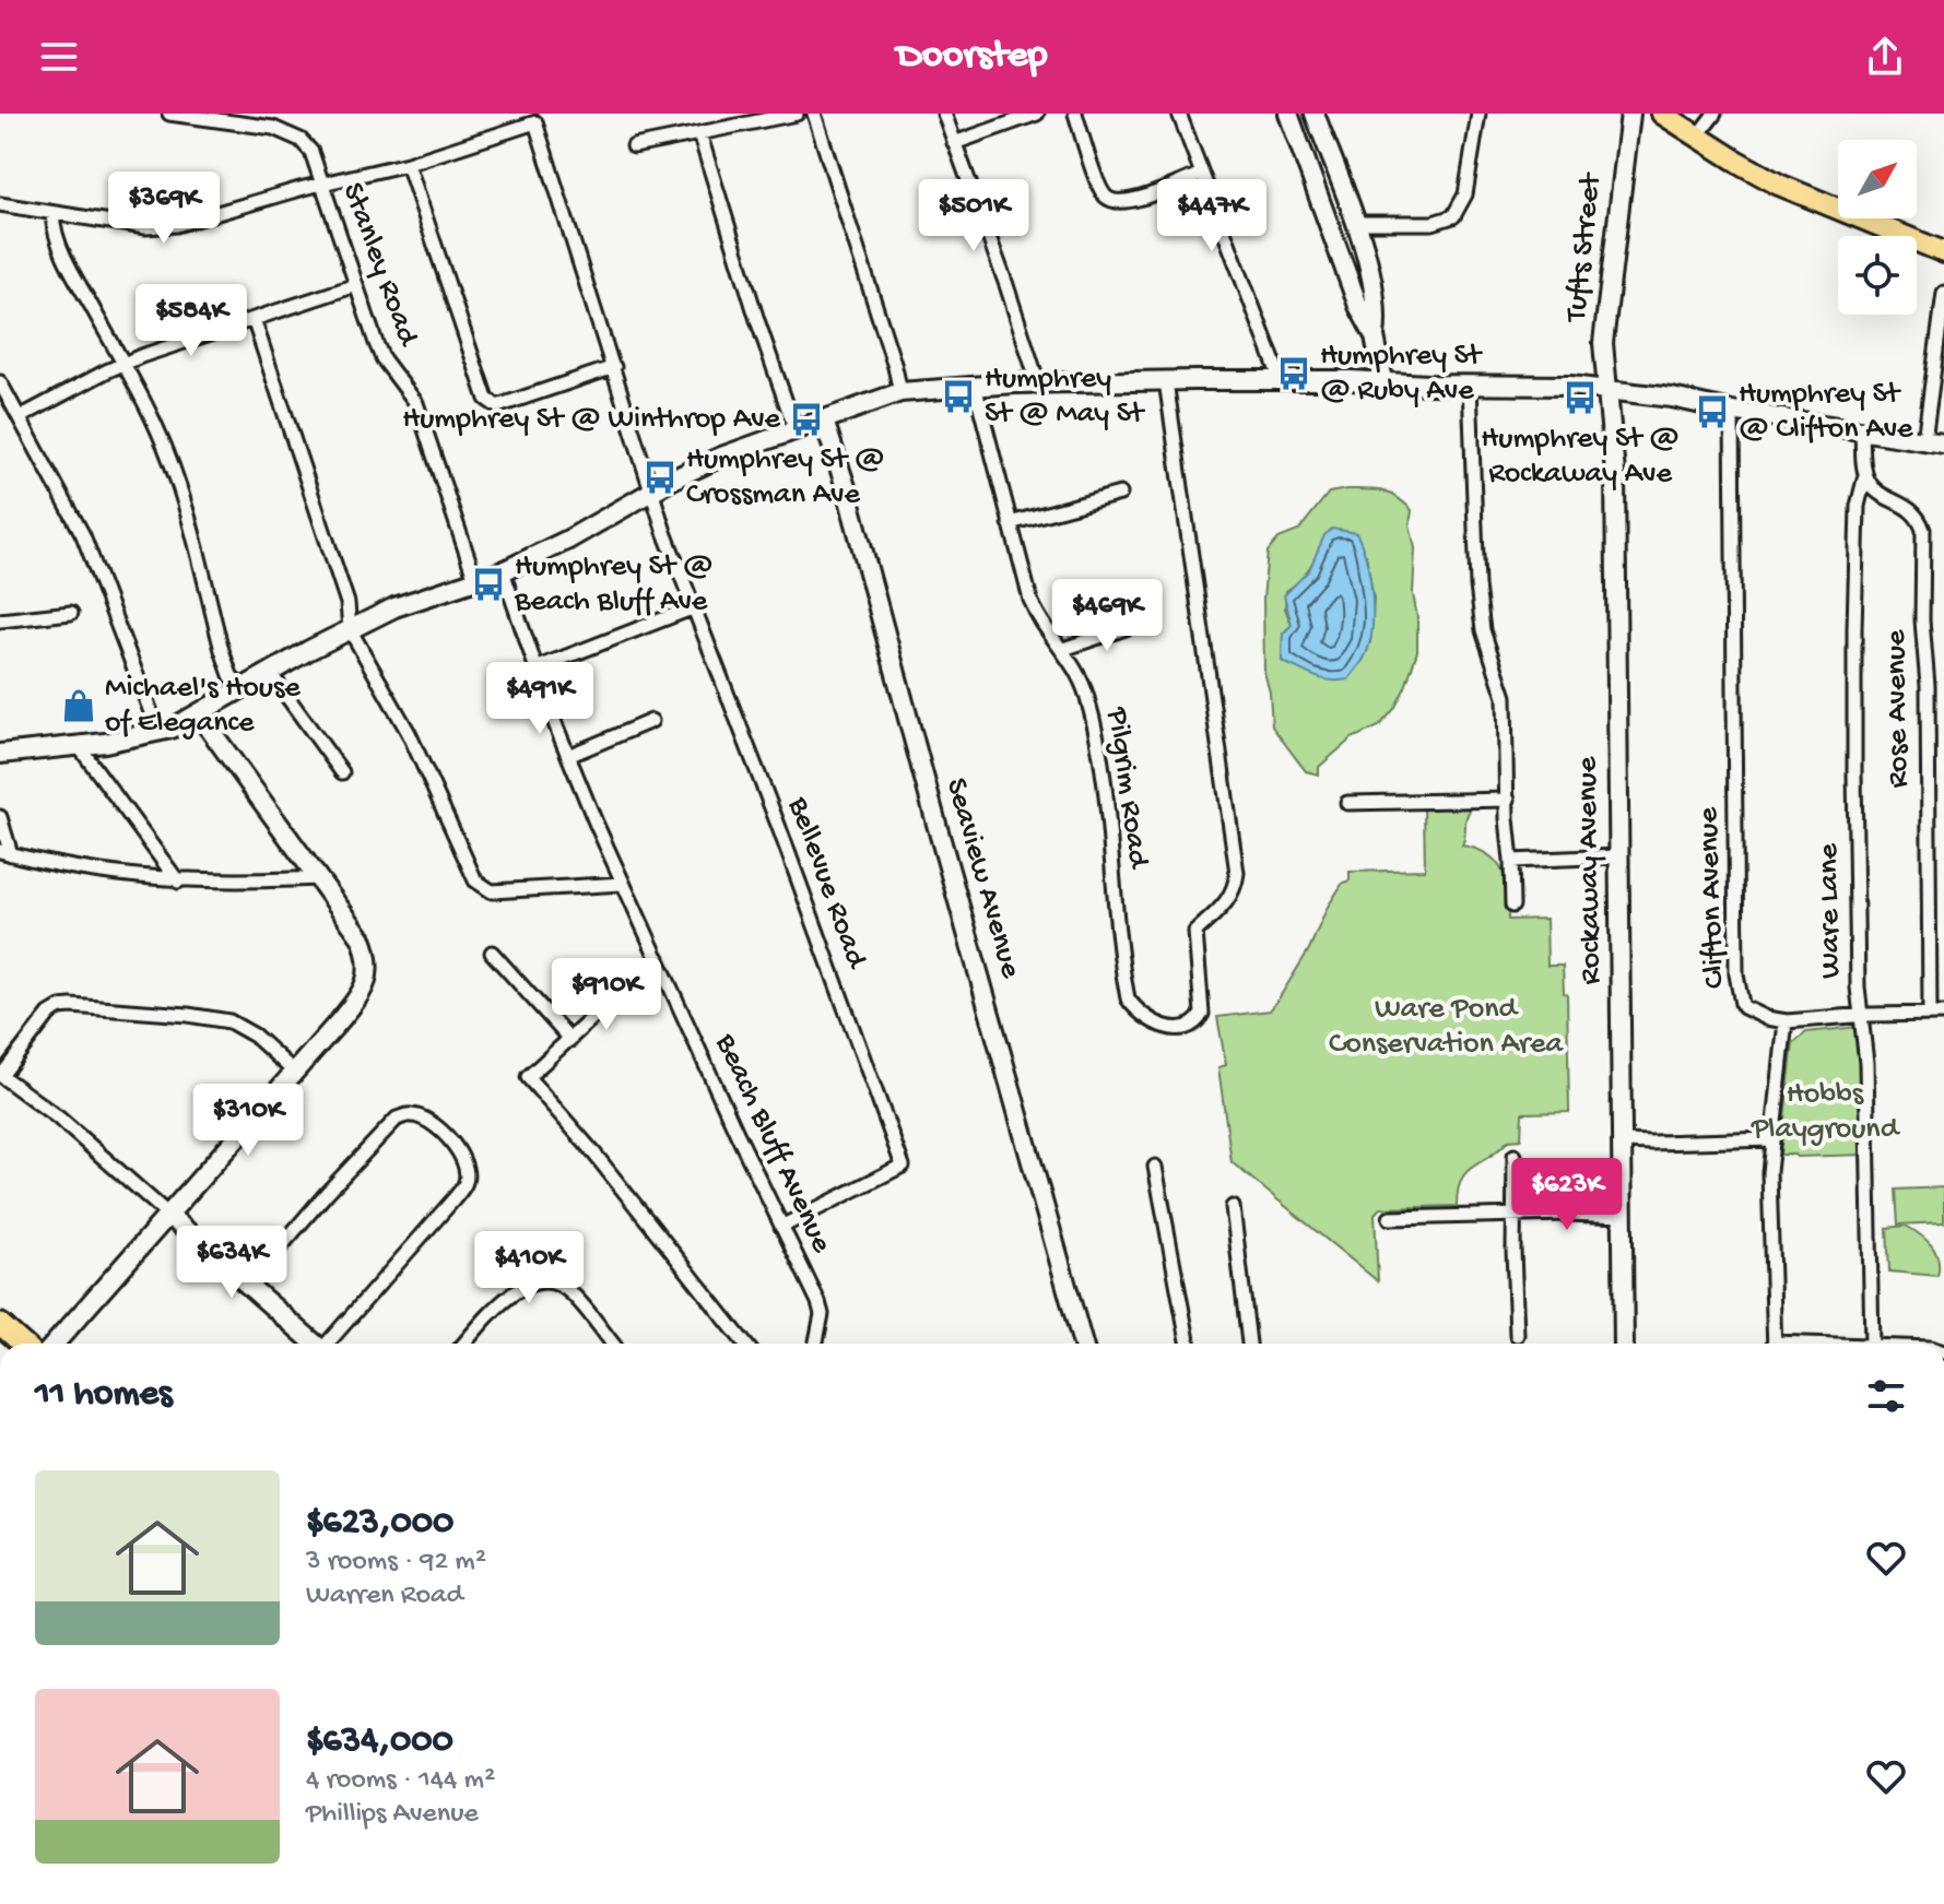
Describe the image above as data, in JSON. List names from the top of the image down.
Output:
{
  "streets": {
    "street": [
      "Tufts Street",
      "Stanley Road",
      "Rose Avenue",
      "Pilgrim Road",
      "Rockaway Avenue",
      "Seaview Avenue",
      "Bellevue Road",
      "Clifton Avenue",
      "Ware Lane",
      "Beach Bluff Avenue"
    ]
  },
  "crossings": [
    ["Tufts Street", "Rockaway Avenue"],
    ["Rose Avenue", "Ware Lane"],
    ["Bellevue Road", "Beach Bluff Avenue"]
  ],
  "parks": ["Ware Pond Conservation Area", "Hobbs Playground"],
  "places": {
    "bus stop": [
      "Humphrey St @ Ruby Ave",
      "Humphrey St @ May St",
      "Humphrey St @ Rockaway Ave",
      "Humphrey St @ Clifton Ave",
      "Humphrey St @ Winthrop Ave",
      "Humphrey St @ Crossman Ave",
      "Humphrey St @ Beach Bluff Ave"
    ],
    "shop": ["Michael's House of Elegance"]
  },
  "north": "top right",
  "page": {
    "header": "Doorstep",
    "price": [
      "$369K",
      "$501K",
      "$447K",
      "$584K",
      "$469K",
      "$491K",
      "$910K",
      "$310K",
      "$623K",
      "$634K",
      "$410K"
    ],
    "heading": "11 homes",
    "list": [
      {
        "name": "$623,000",
        "note": "3 rooms · 92 m² · Warren Road"
      },
      {
        "name": "$634,000",
        "note": "4 rooms · 144 m² · Phillips Avenue"
      }
    ]
  }
}
